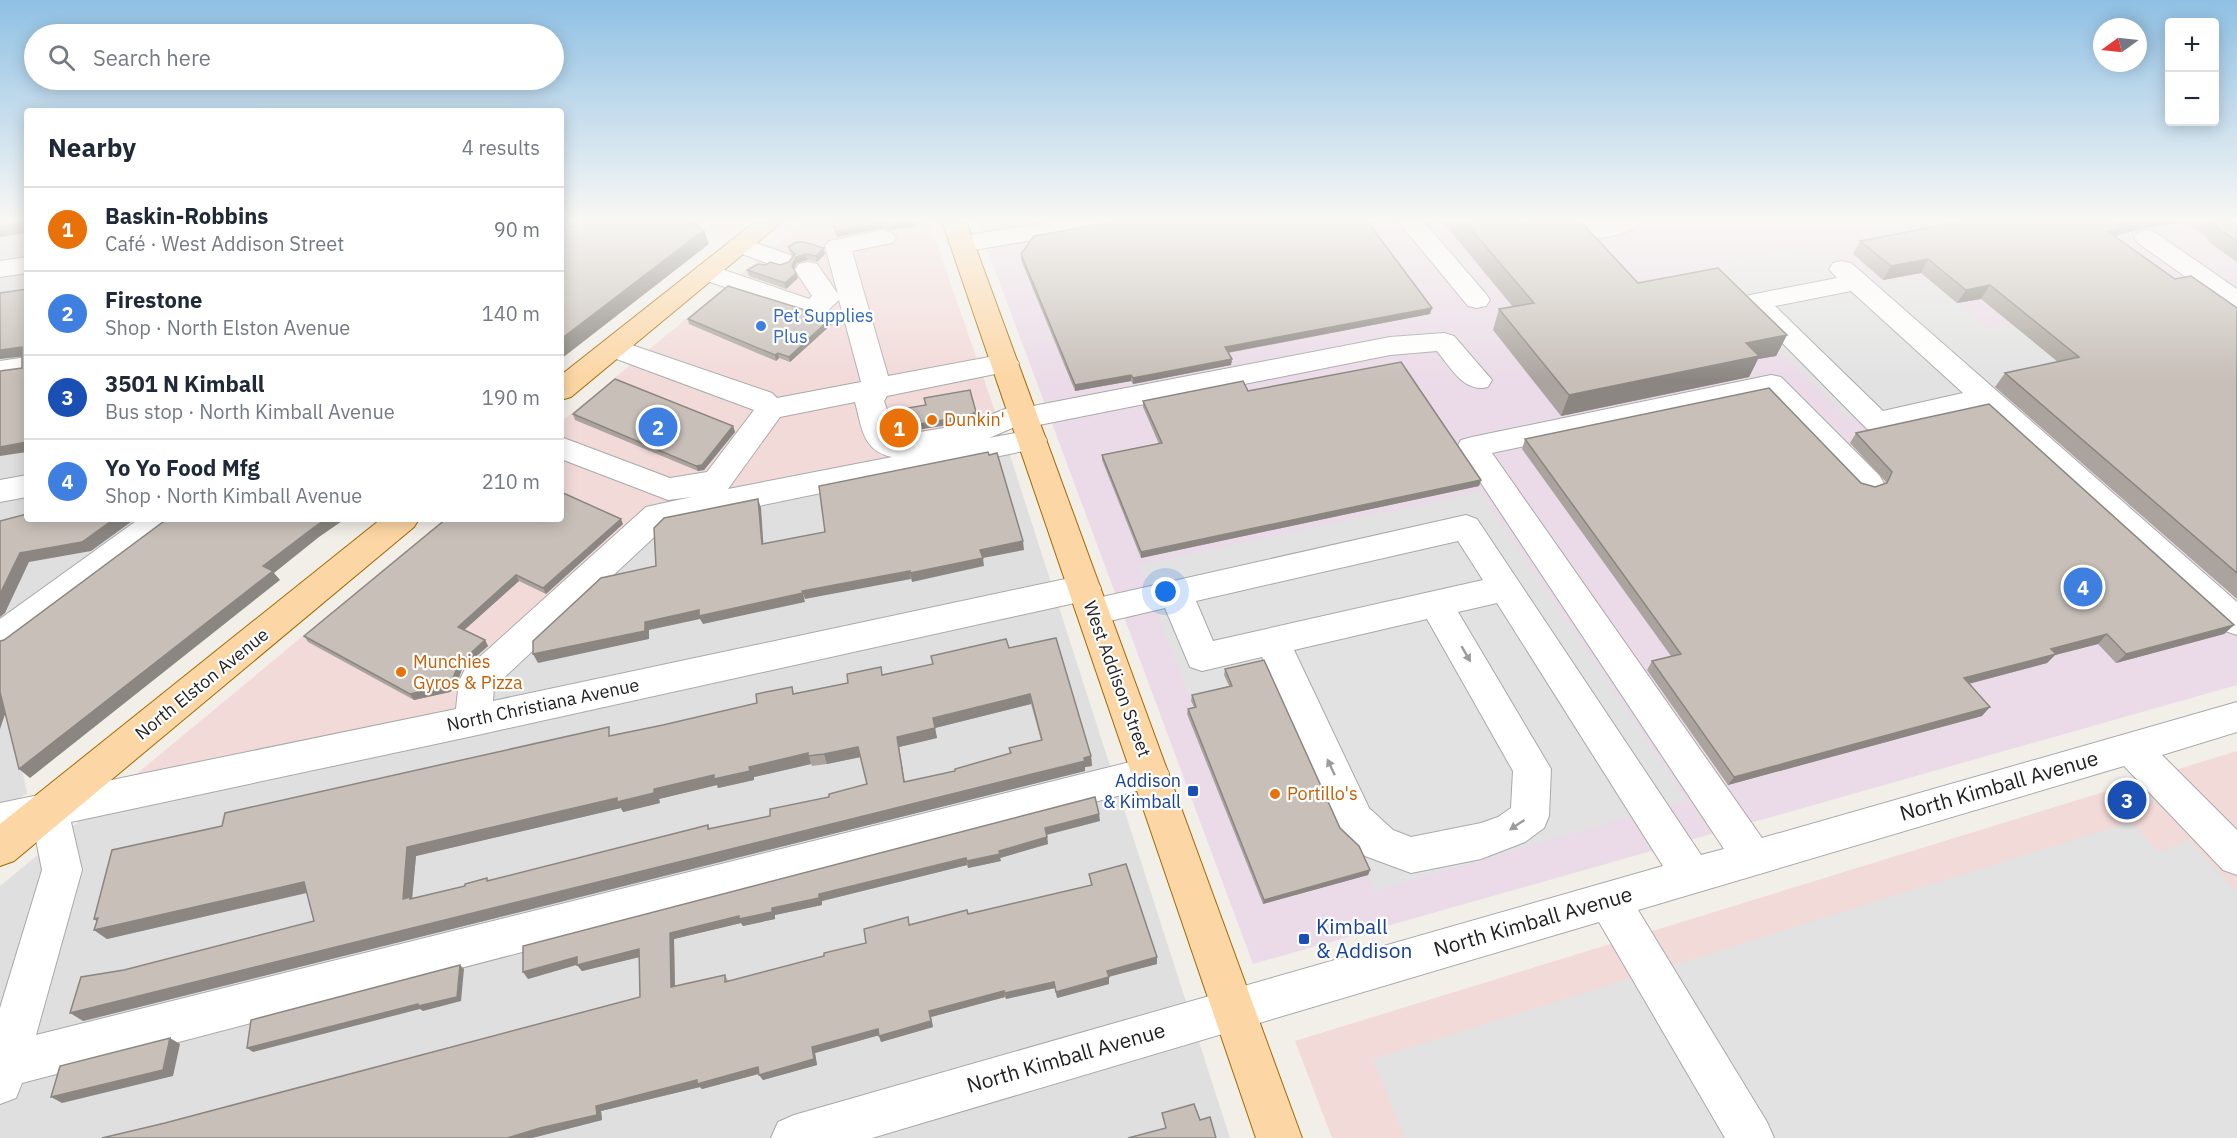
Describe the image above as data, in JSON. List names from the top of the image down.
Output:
{
  "streets": {
    "main road": ["West Addison Street", "North Elston Avenue"],
    "street": ["North Christiana Avenue", "North Kimball Avenue"]
  },
  "crossings": [
    ["West Addison Street", "North Christiana Avenue"],
    ["West Addison Street", "North Kimball Avenue"],
    ["North Elston Avenue", "North Christiana Avenue"]
  ],
  "places": {
    "other": [
      "Pet Supplies Plus",
      "Dunkin'",
      "Munchies Gyros & Pizza",
      "Portillo's"
    ],
    "transit": ["Addison & Kimball", "Kimball & Addison"]
  },
  "north": "left",
  "page": {
    "map_buttons": ["+", "−"],
    "search": "Search here",
    "heading": ["Nearby", "4 results"],
    "list": [
      {
        "mark": "1",
        "name": "Baskin-Robbins",
        "note": "Café · West Addison Street",
        "value": "90 m"
      },
      {
        "mark": "2",
        "name": "Firestone",
        "note": "Shop · North Elston Avenue",
        "value": "140 m"
      },
      {
        "mark": "3",
        "name": "3501 N Kimball",
        "note": "Bus stop · North Kimball Avenue",
        "value": "190 m"
      },
      {
        "mark": "4",
        "name": "Yo Yo Food Mfg",
        "note": "Shop · North Kimball Avenue",
        "value": "210 m"
      }
    ],
    "pins": [
      "2",
      "1",
      "4",
      "3"
    ]
  }
}
